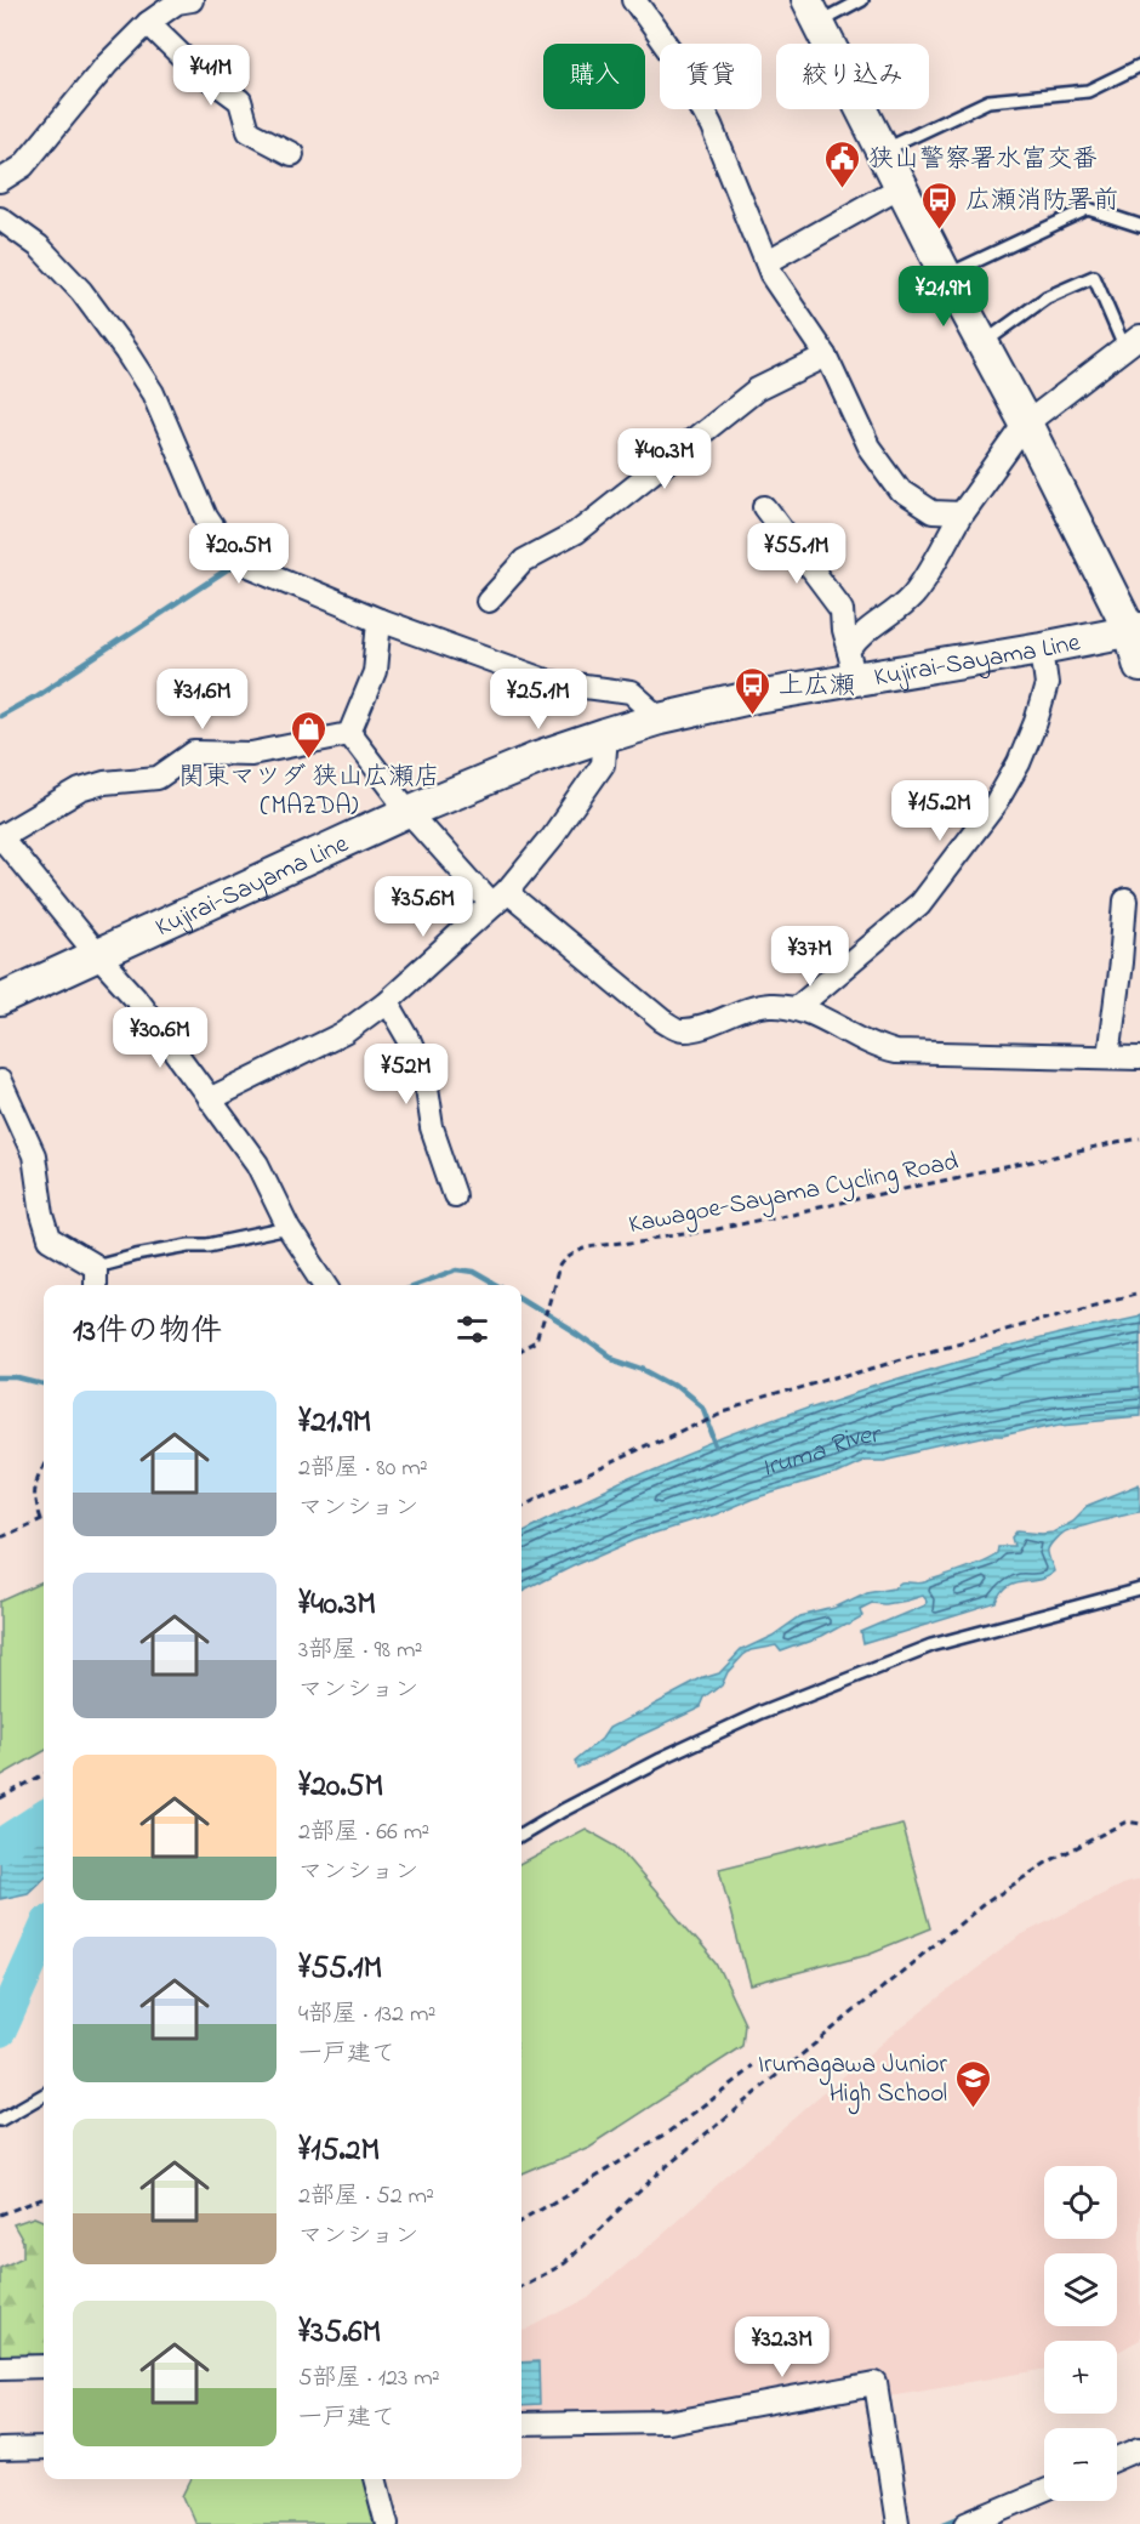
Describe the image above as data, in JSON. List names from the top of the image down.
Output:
{
  "streets": {
    "main road": ["Kujirai-Sayama Line"],
    "path": ["Kawagoe-Sayama Cycling Road"]
  },
  "water": ["Iruma River"],
  "places": {
    "public building": ["狭山警察署水富交番"],
    "bus stop": ["広瀬消防署前", "上広瀬"],
    "shop": ["関東マツダ 狭山広瀬店 (MAZDA)"],
    "school or university": ["Irumagawa Junior High School"]
  },
  "page": {
    "chip": ["購入", "賃貸", "絞り込み"],
    "price": [
      "¥41M",
      "¥21.9M",
      "¥40.3M",
      "¥20.5M",
      "¥55.1M",
      "¥31.6M",
      "¥25.1M",
      "¥15.2M",
      "¥35.6M",
      "¥37M",
      "¥30.6M",
      "¥52M",
      "¥32.3M"
    ],
    "heading": "13件の物件",
    "list": [
      {
        "name": "¥21.9M",
        "note": "2部屋 · 80 m² · マンション"
      },
      {
        "name": "¥40.3M",
        "note": "3部屋 · 98 m² · マンション"
      },
      {
        "name": "¥20.5M",
        "note": "2部屋 · 66 m² · マンション"
      },
      {
        "name": "¥55.1M",
        "note": "4部屋 · 132 m² · 一戸建て"
      },
      {
        "name": "¥15.2M",
        "note": "2部屋 · 52 m² · マンション"
      },
      {
        "name": "¥35.6M",
        "note": "5部屋 · 123 m² · 一戸建て"
      }
    ],
    "map_buttons": ["+", "−"]
  }
}
